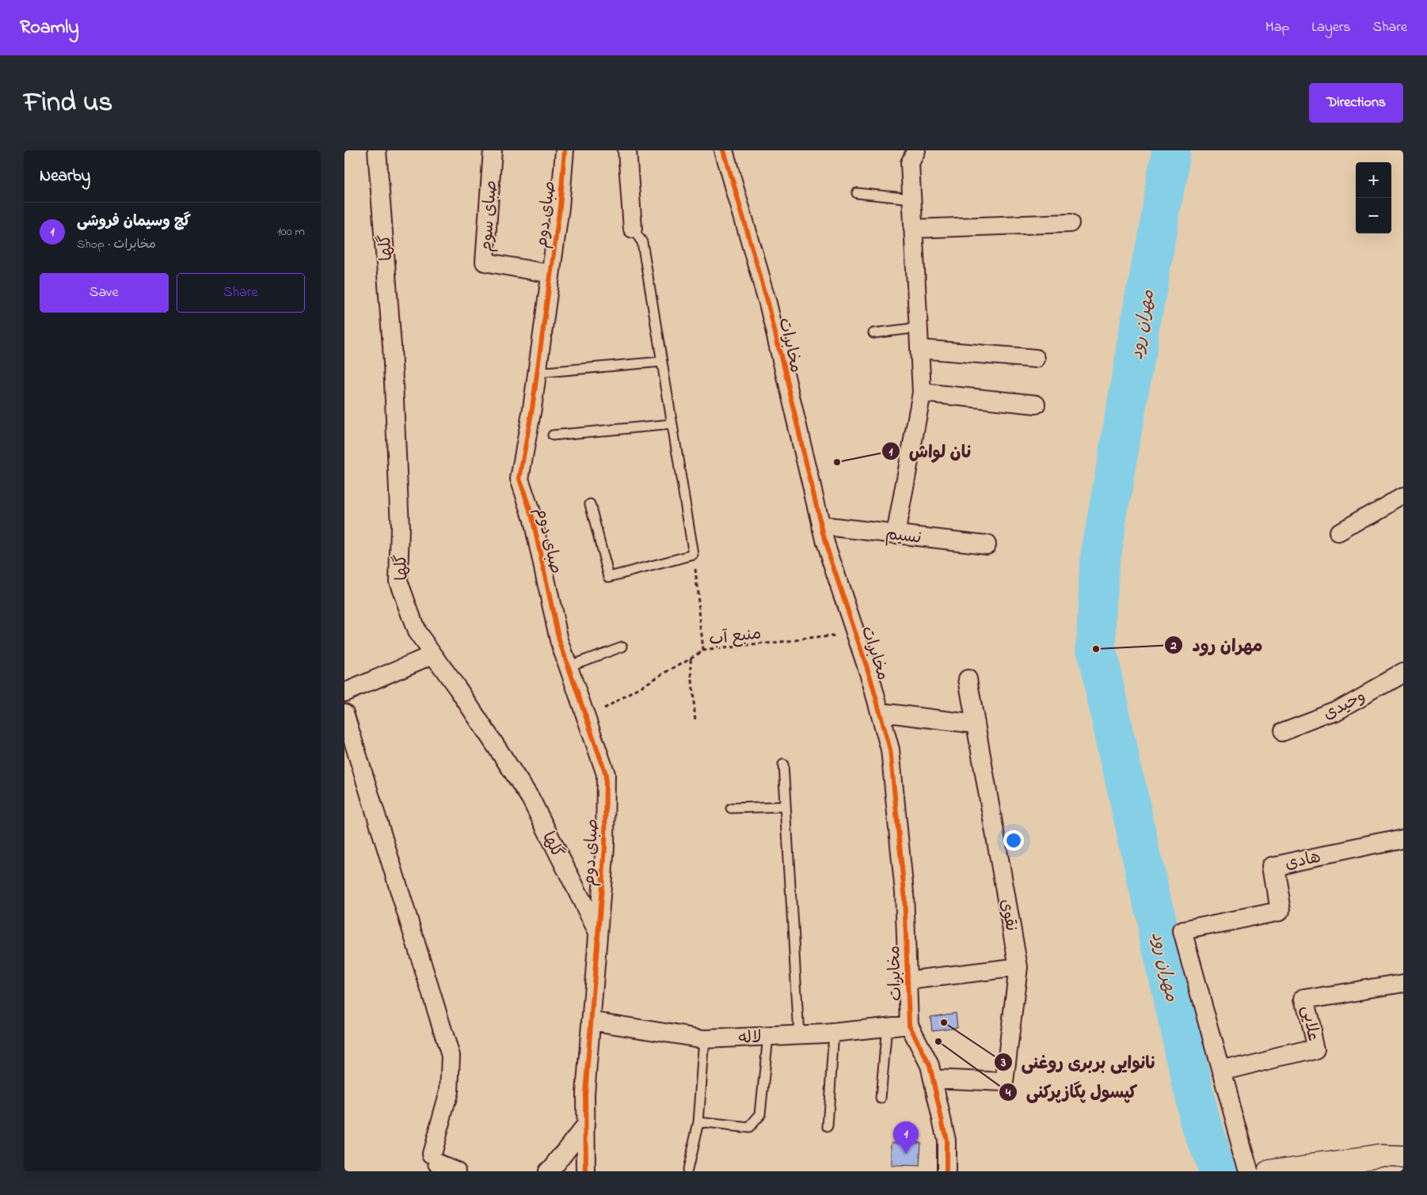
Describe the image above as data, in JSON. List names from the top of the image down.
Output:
{
  "streets": {
    "street": [
      "صبای دوم",
      "صبای سوم",
      "گلها",
      "مخابرات",
      "نسیم",
      "وحیدی",
      "هادی",
      "نقوی",
      "علایی",
      "لاله"
    ],
    "path": ["منبع آب"]
  },
  "crossings": [
    ["صبای دوم", "صبای سوم"],
    ["صبای دوم", "گلها"],
    ["صبای دوم", "منبع آب"],
    ["صبای دوم", "لاله"],
    ["مخابرات", "نسیم"],
    ["مخابرات", "منبع آب"],
    ["مخابرات", "نقوی"],
    ["مخابرات", "لاله"],
    ["هادی", "علایی"]
  ],
  "water": ["مهران رود"],
  "places": [
    "نان لواش",
    "مهران رود",
    "نانوایی بربری روغنی",
    "کپسول پگازپرکنی"
  ],
  "page": {
    "header": "Roamly",
    "nav": ["Map", "Layers", "Share"],
    "title": "Find us",
    "buttons": [
      "Directions",
      ["Save", "Share"]
    ],
    "heading": "Nearby",
    "map_buttons": ["+", "−"],
    "list": [
      {
        "mark": "1",
        "name": "گچ وسیمان فروشی",
        "note": "Shop · مخابرات",
        "value": "100 m"
      }
    ],
    "pins": "1"
  }
}
